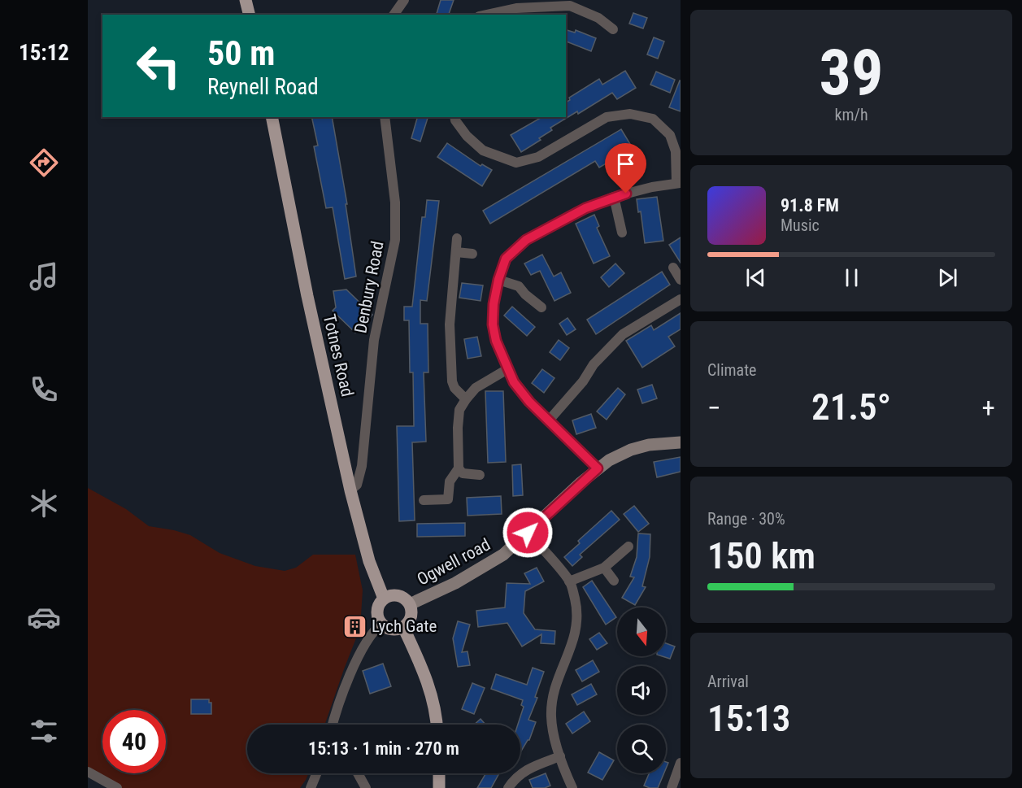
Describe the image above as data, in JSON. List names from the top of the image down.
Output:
{
  "streets": {
    "main road": ["Totnes Road"],
    "street": ["Denbury Road", "Ogwell road"]
  },
  "crossings": [
    ["Denbury Road", "Totnes Road"],
    ["Totnes Road", "Ogwell road"]
  ],
  "places": {
    "building": ["Lych Gate"]
  },
  "north": "bottom",
  "page": {
    "tabs": "15:12",
    "tile": [
      ["39", "km/h"],
      "Climate",
      ["Range · 30%", "150 km"],
      ["Arrival", "15:13"]
    ],
    "turn": ["50 m", "Reynell Road"],
    "song": ["91.8 FM", "Music"],
    "heat": ["−", "21.5°", "+"],
    "limit": "40",
    "trip": "15:13 · 1 min · 270 m"
  }
}
